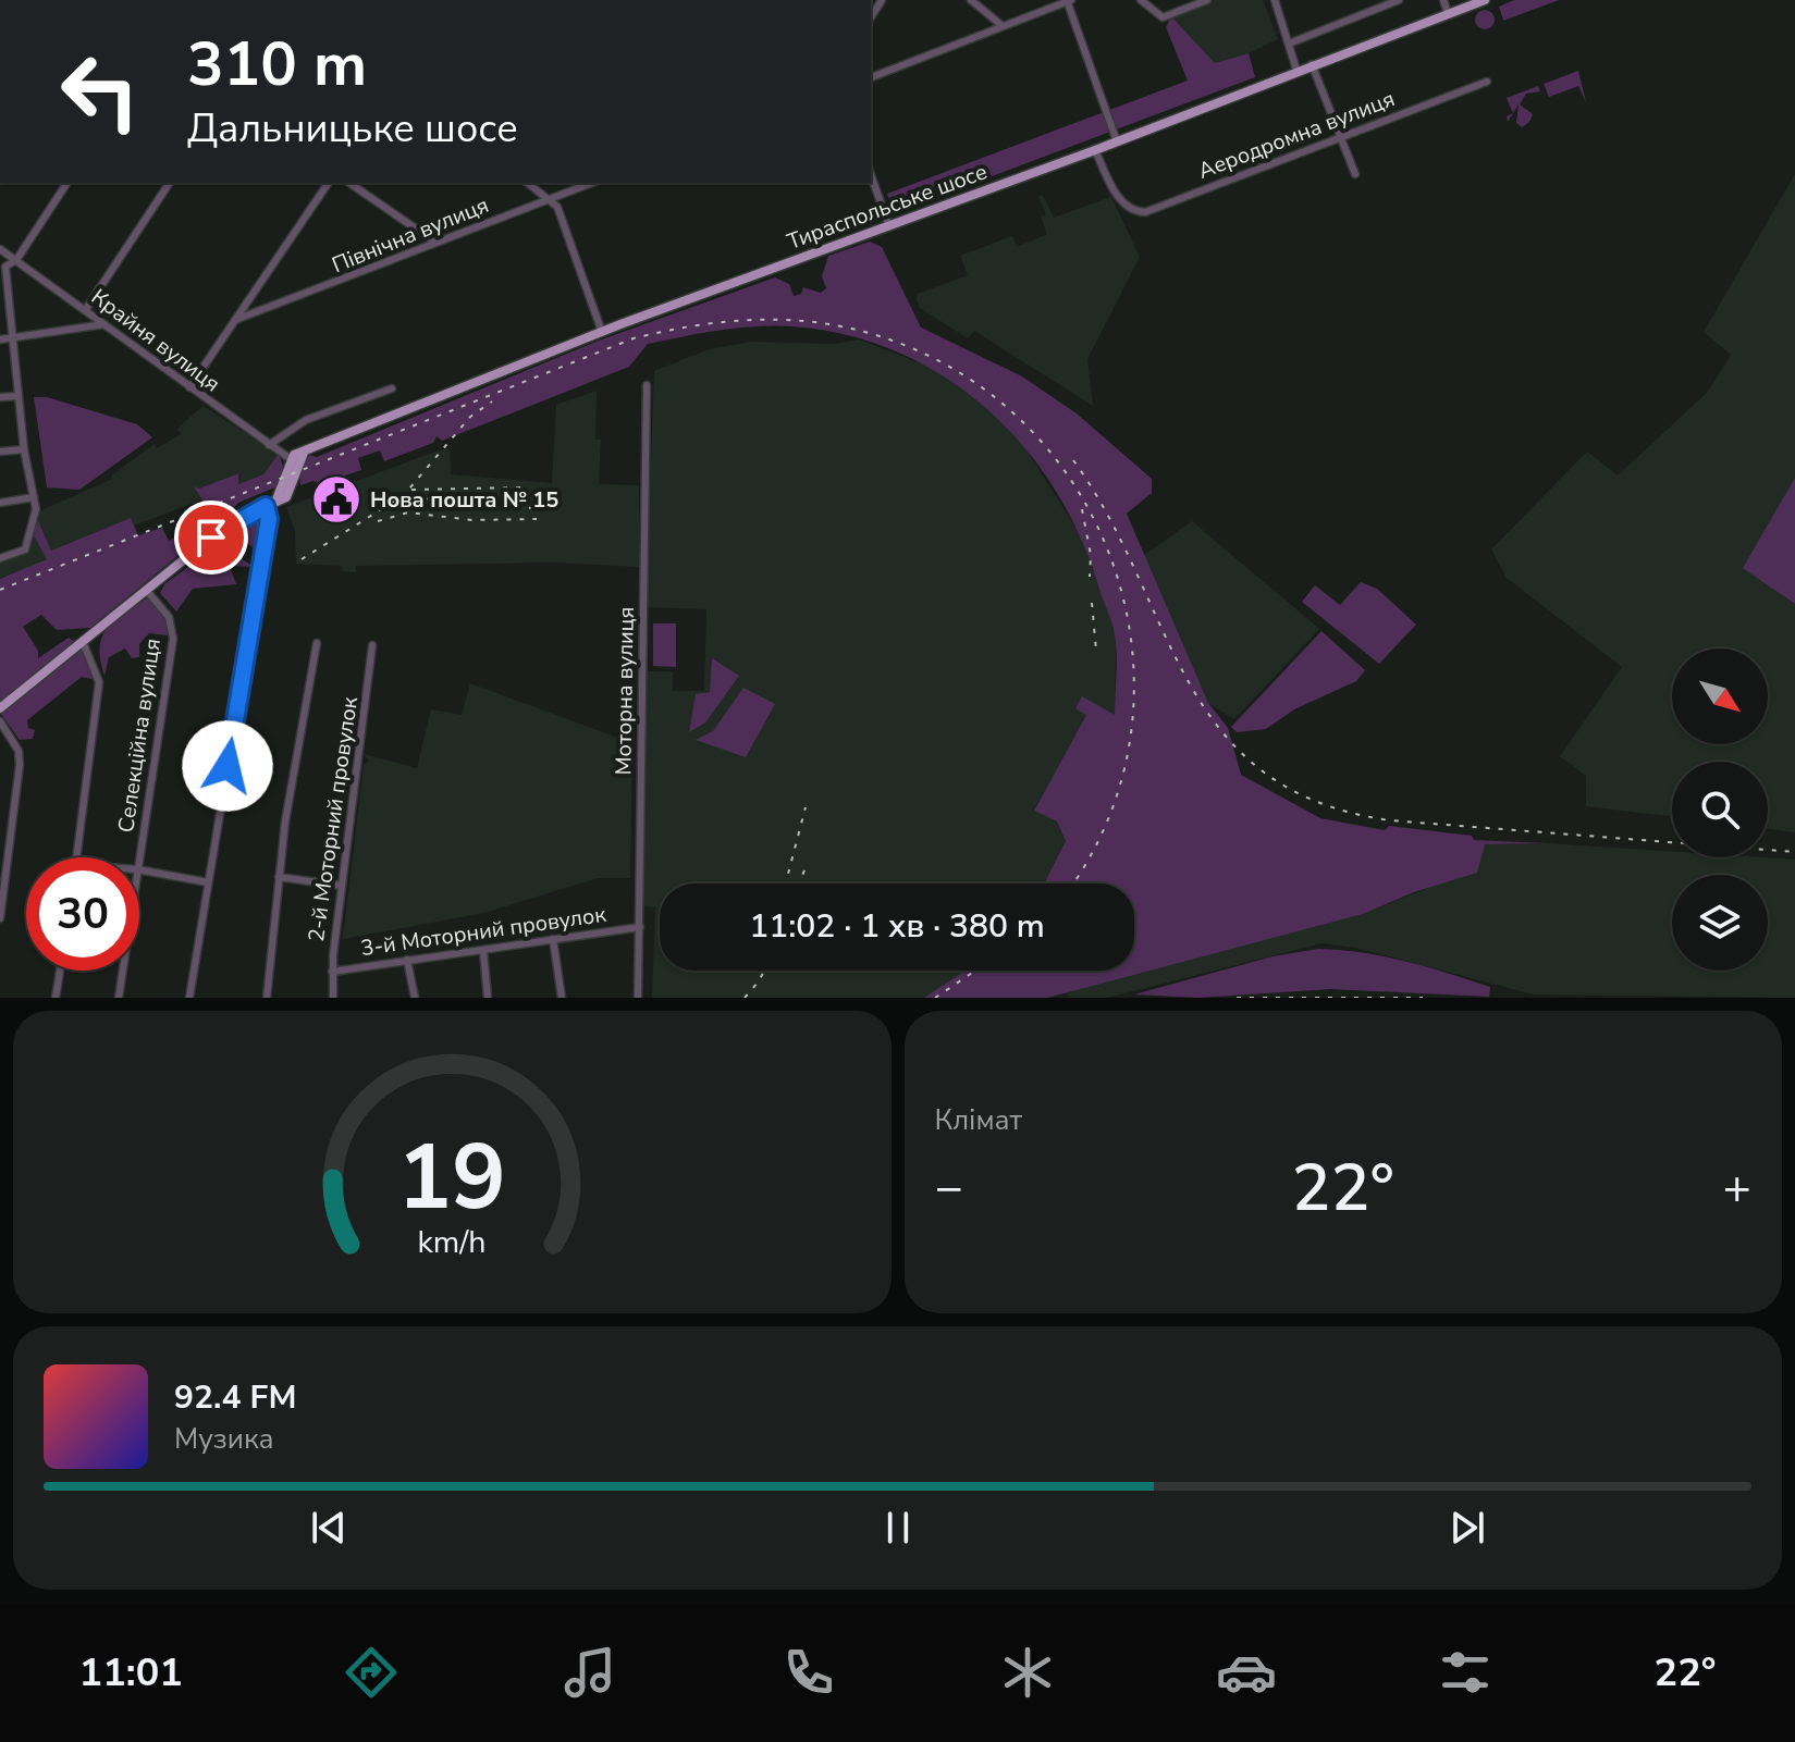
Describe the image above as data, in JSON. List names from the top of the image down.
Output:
{
  "streets": {
    "main road": ["Тираспольське шосе"],
    "street": [
      "Аеродромна вулиця",
      "Північна вулиця",
      "Крайня вулиця",
      "Моторна вулиця",
      "Селекційна вулиця",
      "2-й Моторний провулок",
      "3-й Моторний провулок"
    ]
  },
  "crossings": [
    ["Аеродромна вулиця", "Тираспольське шосе"],
    ["Тираспольське шосе", "Крайня вулиця"],
    ["Моторна вулиця", "3-й Моторний провулок"],
    ["2-й Моторний провулок", "3-й Моторний провулок"]
  ],
  "places": {
    "public building": ["Нова пошта № 15"]
  },
  "north": "bottom right",
  "page": {
    "turn": ["310 m", "Дальницьке шосе"],
    "limit": "30",
    "trip": "11:02 · 1 хв · 380 m",
    "tile": "Клімат",
    "heat": ["−", "22°", "+"],
    "song": ["92.4 FM", "Музика"],
    "tabs": ["11:01", "22°"],
    "gauge": ["19", "km/h"]
  }
}
